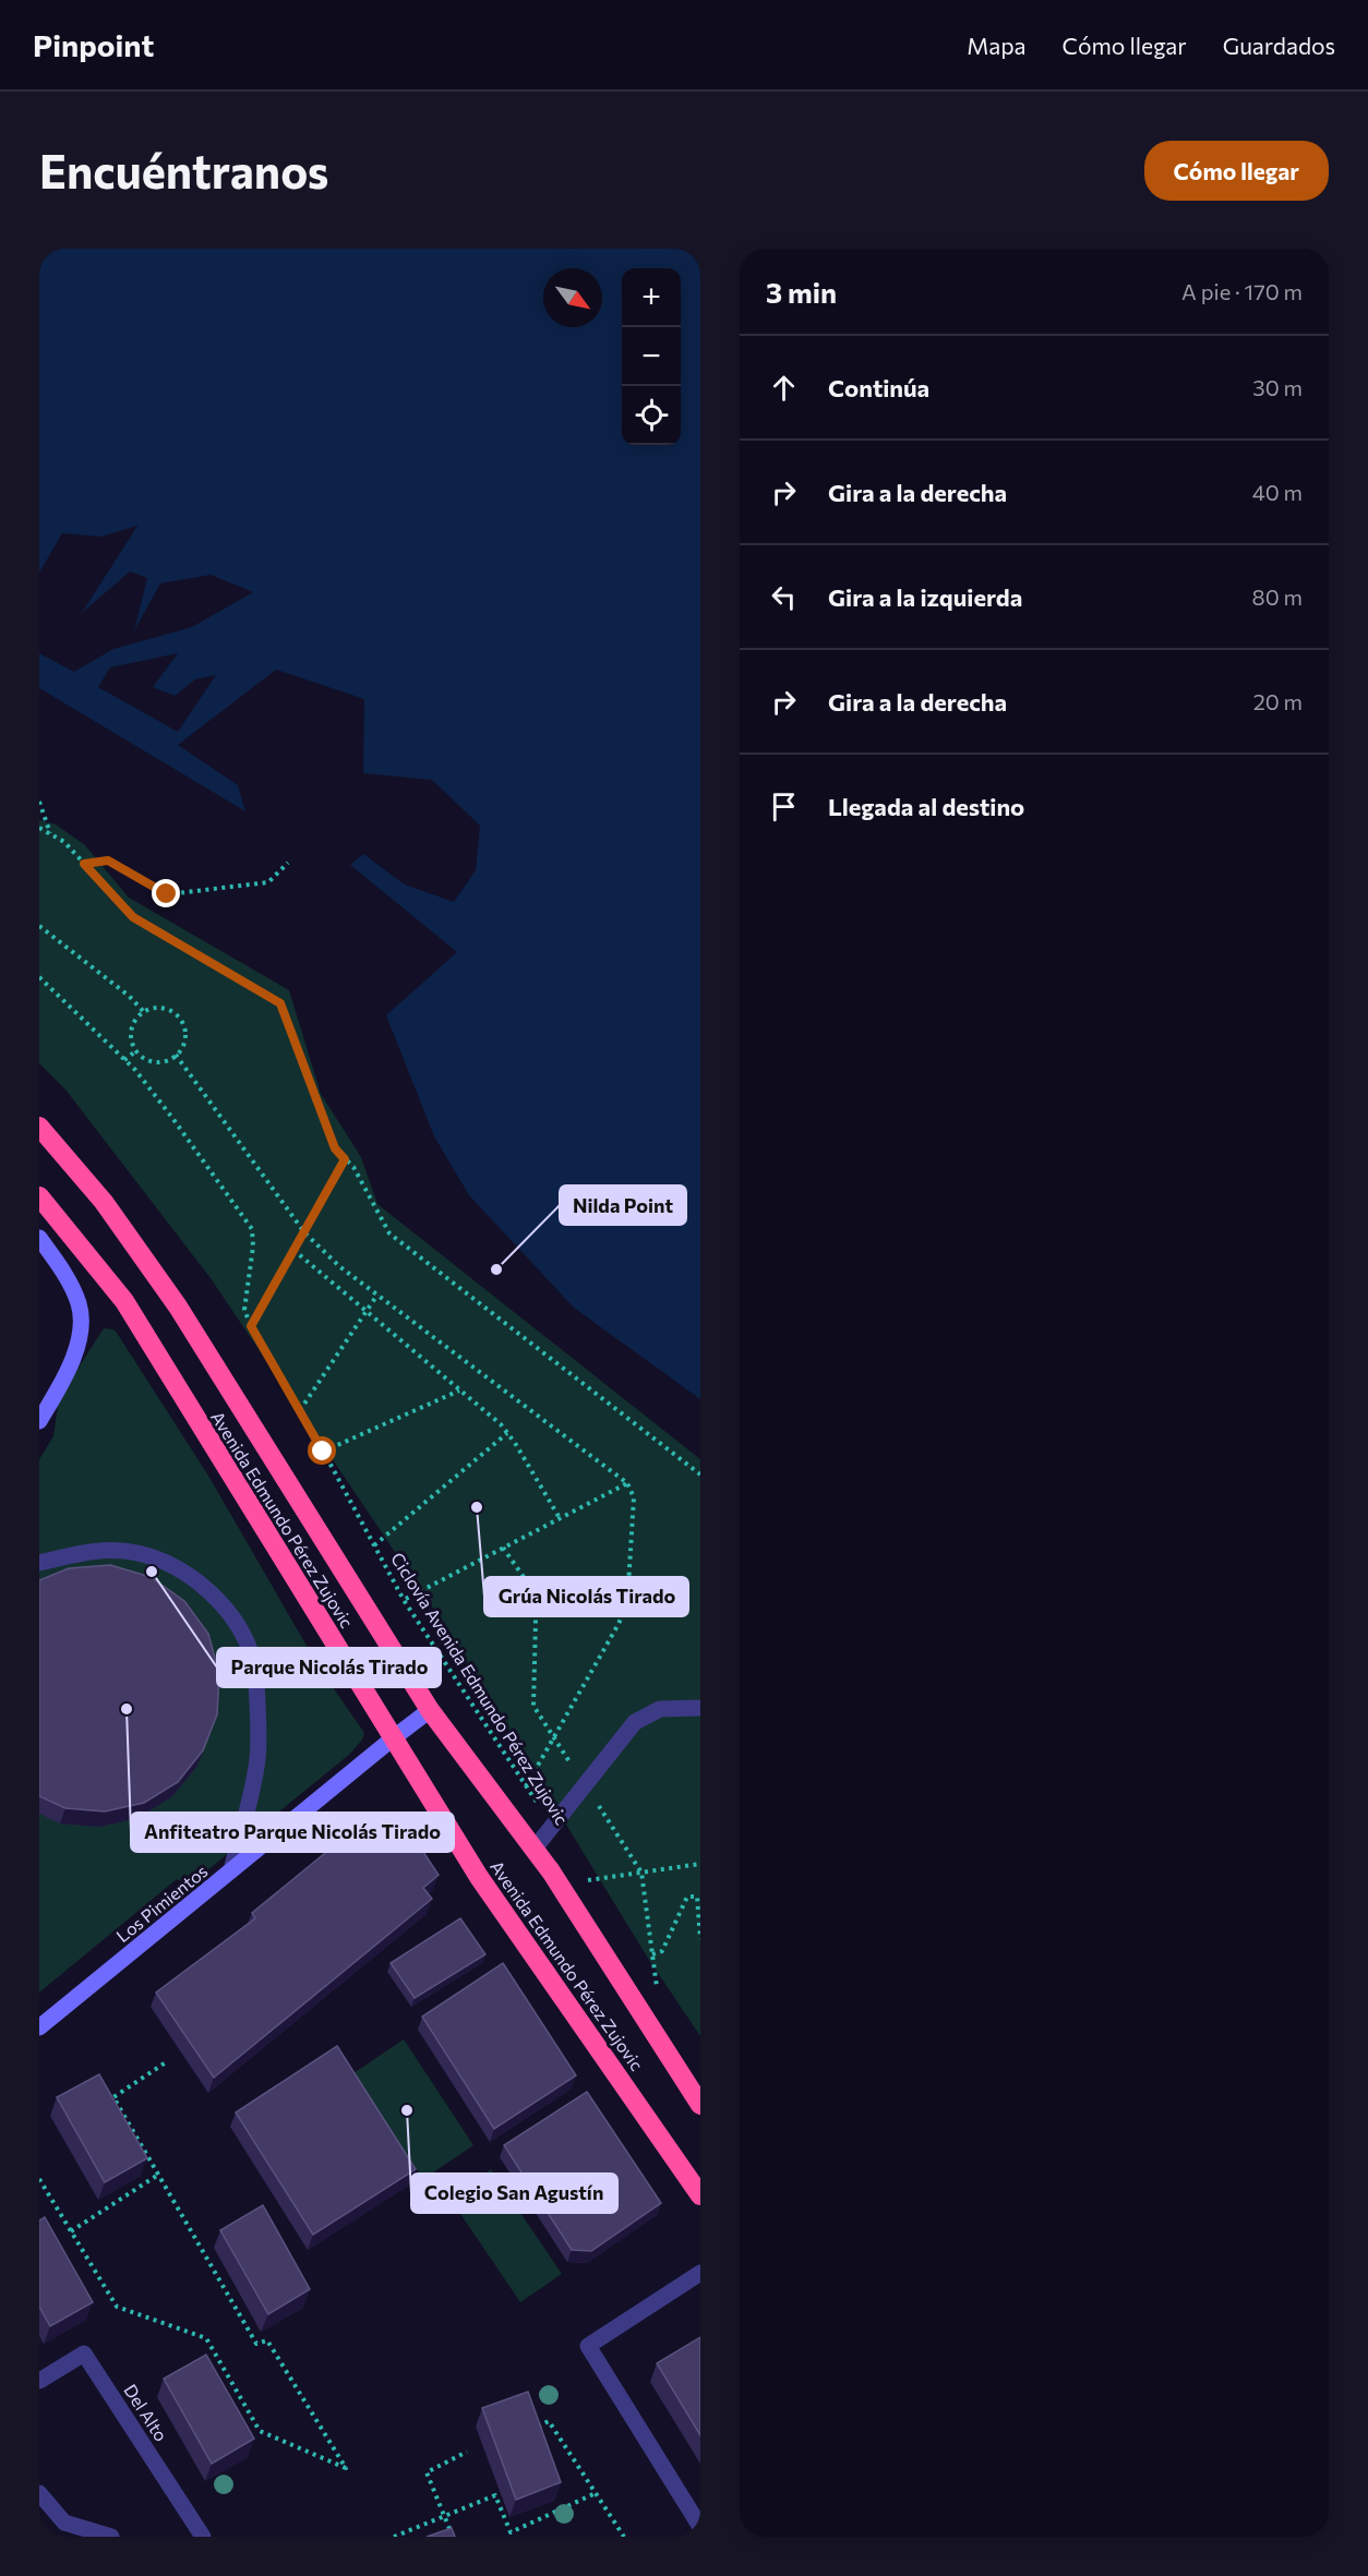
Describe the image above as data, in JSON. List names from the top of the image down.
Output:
{
  "streets": {
    "highway": ["Avenida Edmundo Pérez Zujovic"],
    "main road": ["Los Pimientos"],
    "street": ["Del Alto"],
    "path": ["Ciclovía Avenida Edmundo Pérez Zujovic"]
  },
  "crossings": [
    ["Avenida Edmundo Pérez Zujovic", "Los Pimientos"]
  ],
  "places": [
    "Nilda Point",
    "Grúa Nicolás Tirado",
    "Parque Nicolás Tirado",
    "Anfiteatro Parque Nicolás Tirado",
    "Colegio San Agustín"
  ],
  "north": "bottom right",
  "page": {
    "header": "Pinpoint",
    "nav": ["Mapa", "Cómo llegar", "Guardados"],
    "buttons": "Cómo llegar",
    "title": "Encuéntranos",
    "heading": ["3 min", "A pie · 170 m"],
    "map_buttons": ["+", "−"],
    "list": [
      ["Continúa", "30 m"],
      ["Gira a la derecha", "40 m"],
      ["Gira a la izquierda", "80 m"],
      ["Gira a la derecha", "20 m"],
      "Llegada al destino"
    ]
  }
}
